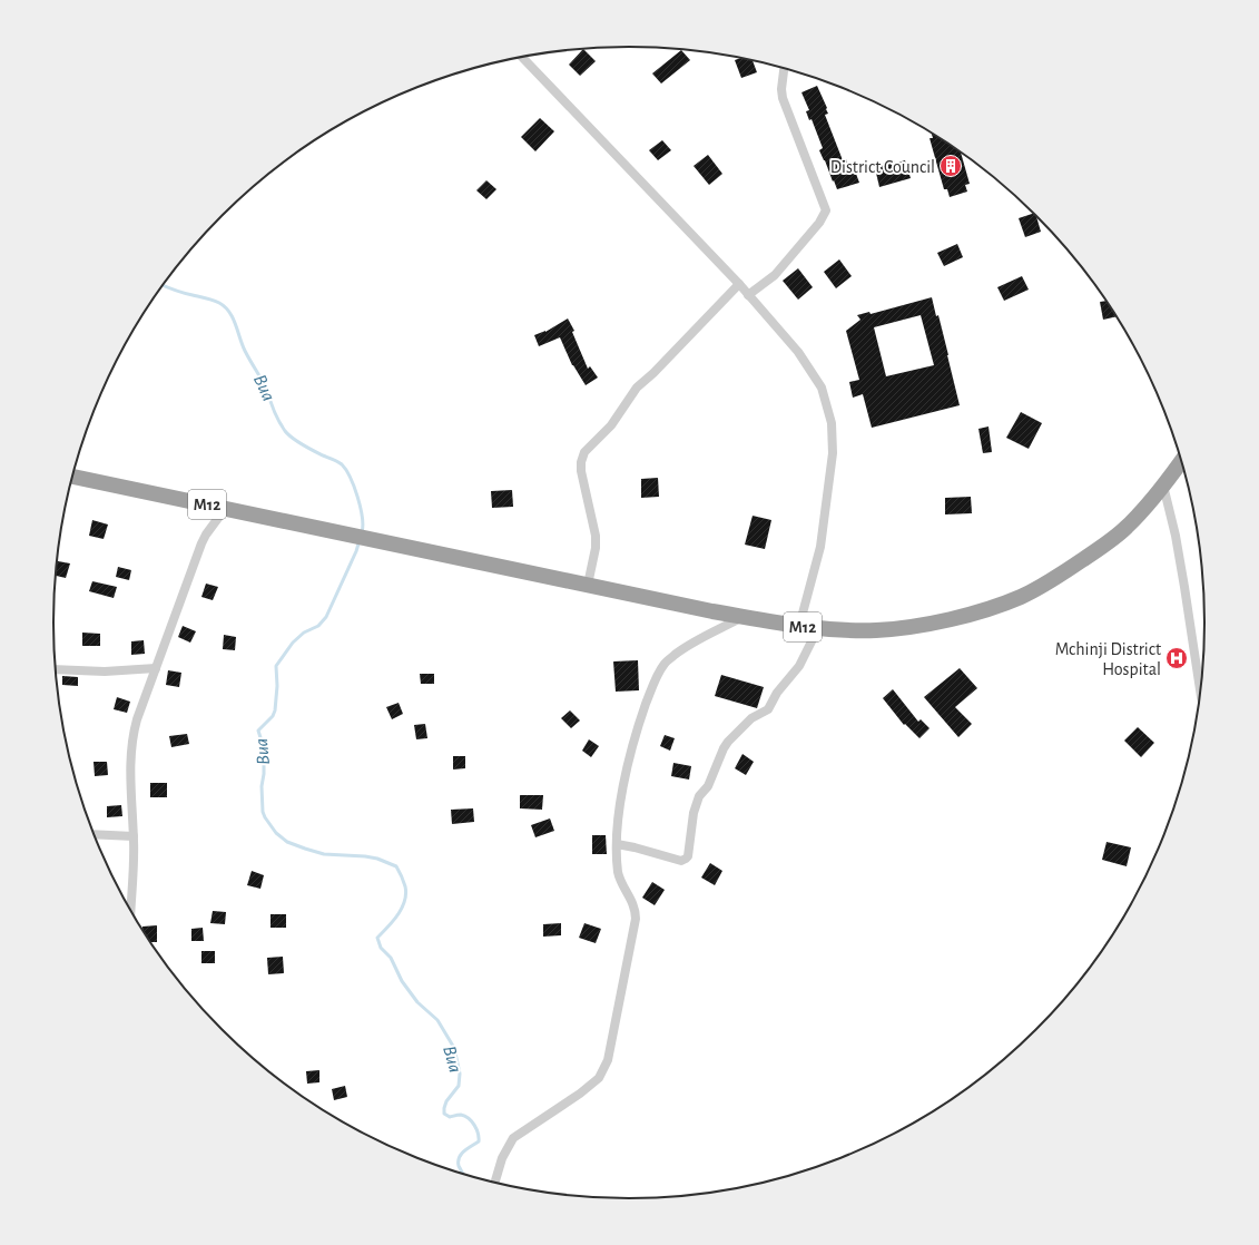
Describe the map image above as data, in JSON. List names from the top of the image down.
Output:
{
  "streets": {
    "highway": ["M12"]
  },
  "water": ["Bua"],
  "places": {
    "building": ["District Council"],
    "hospital": ["Mchinji District Hospital"]
  }
}
